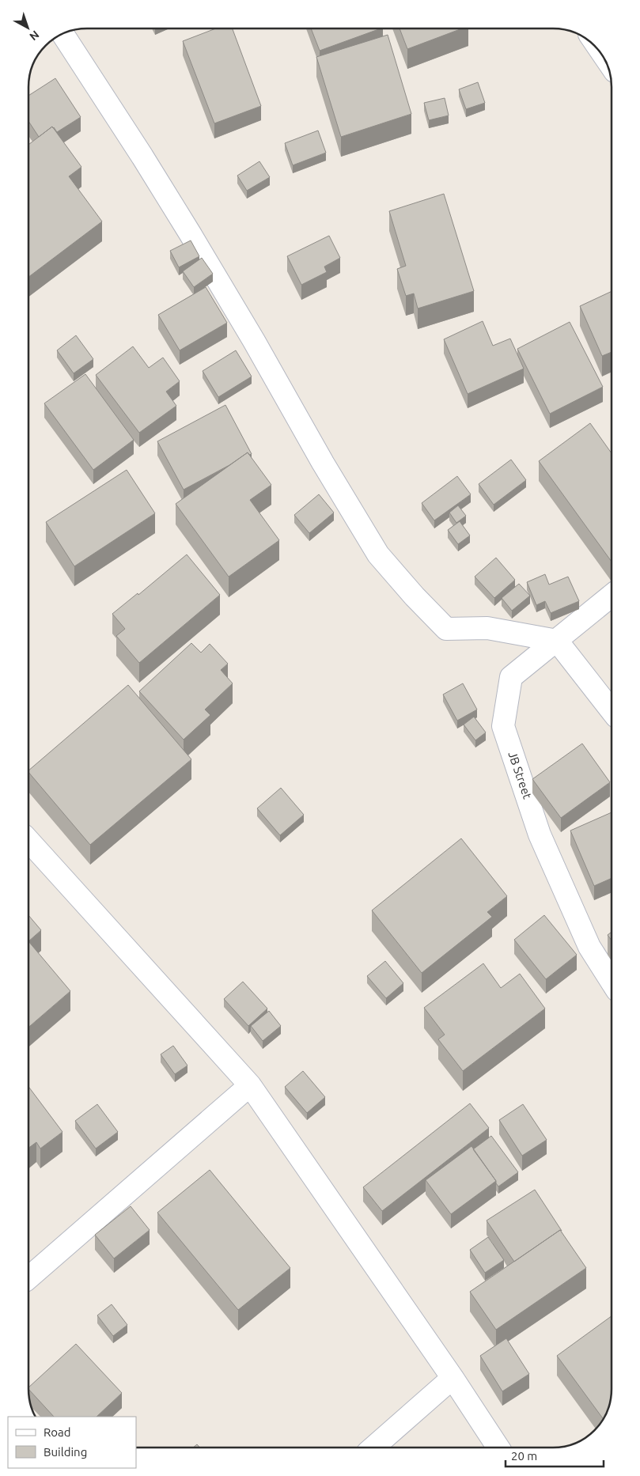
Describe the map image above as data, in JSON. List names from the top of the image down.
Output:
{
  "streets": {
    "street": ["JB Street"]
  },
  "legend": ["Road", "Building"],
  "scale_bar": "20 m",
  "north": "bottom right"
}
